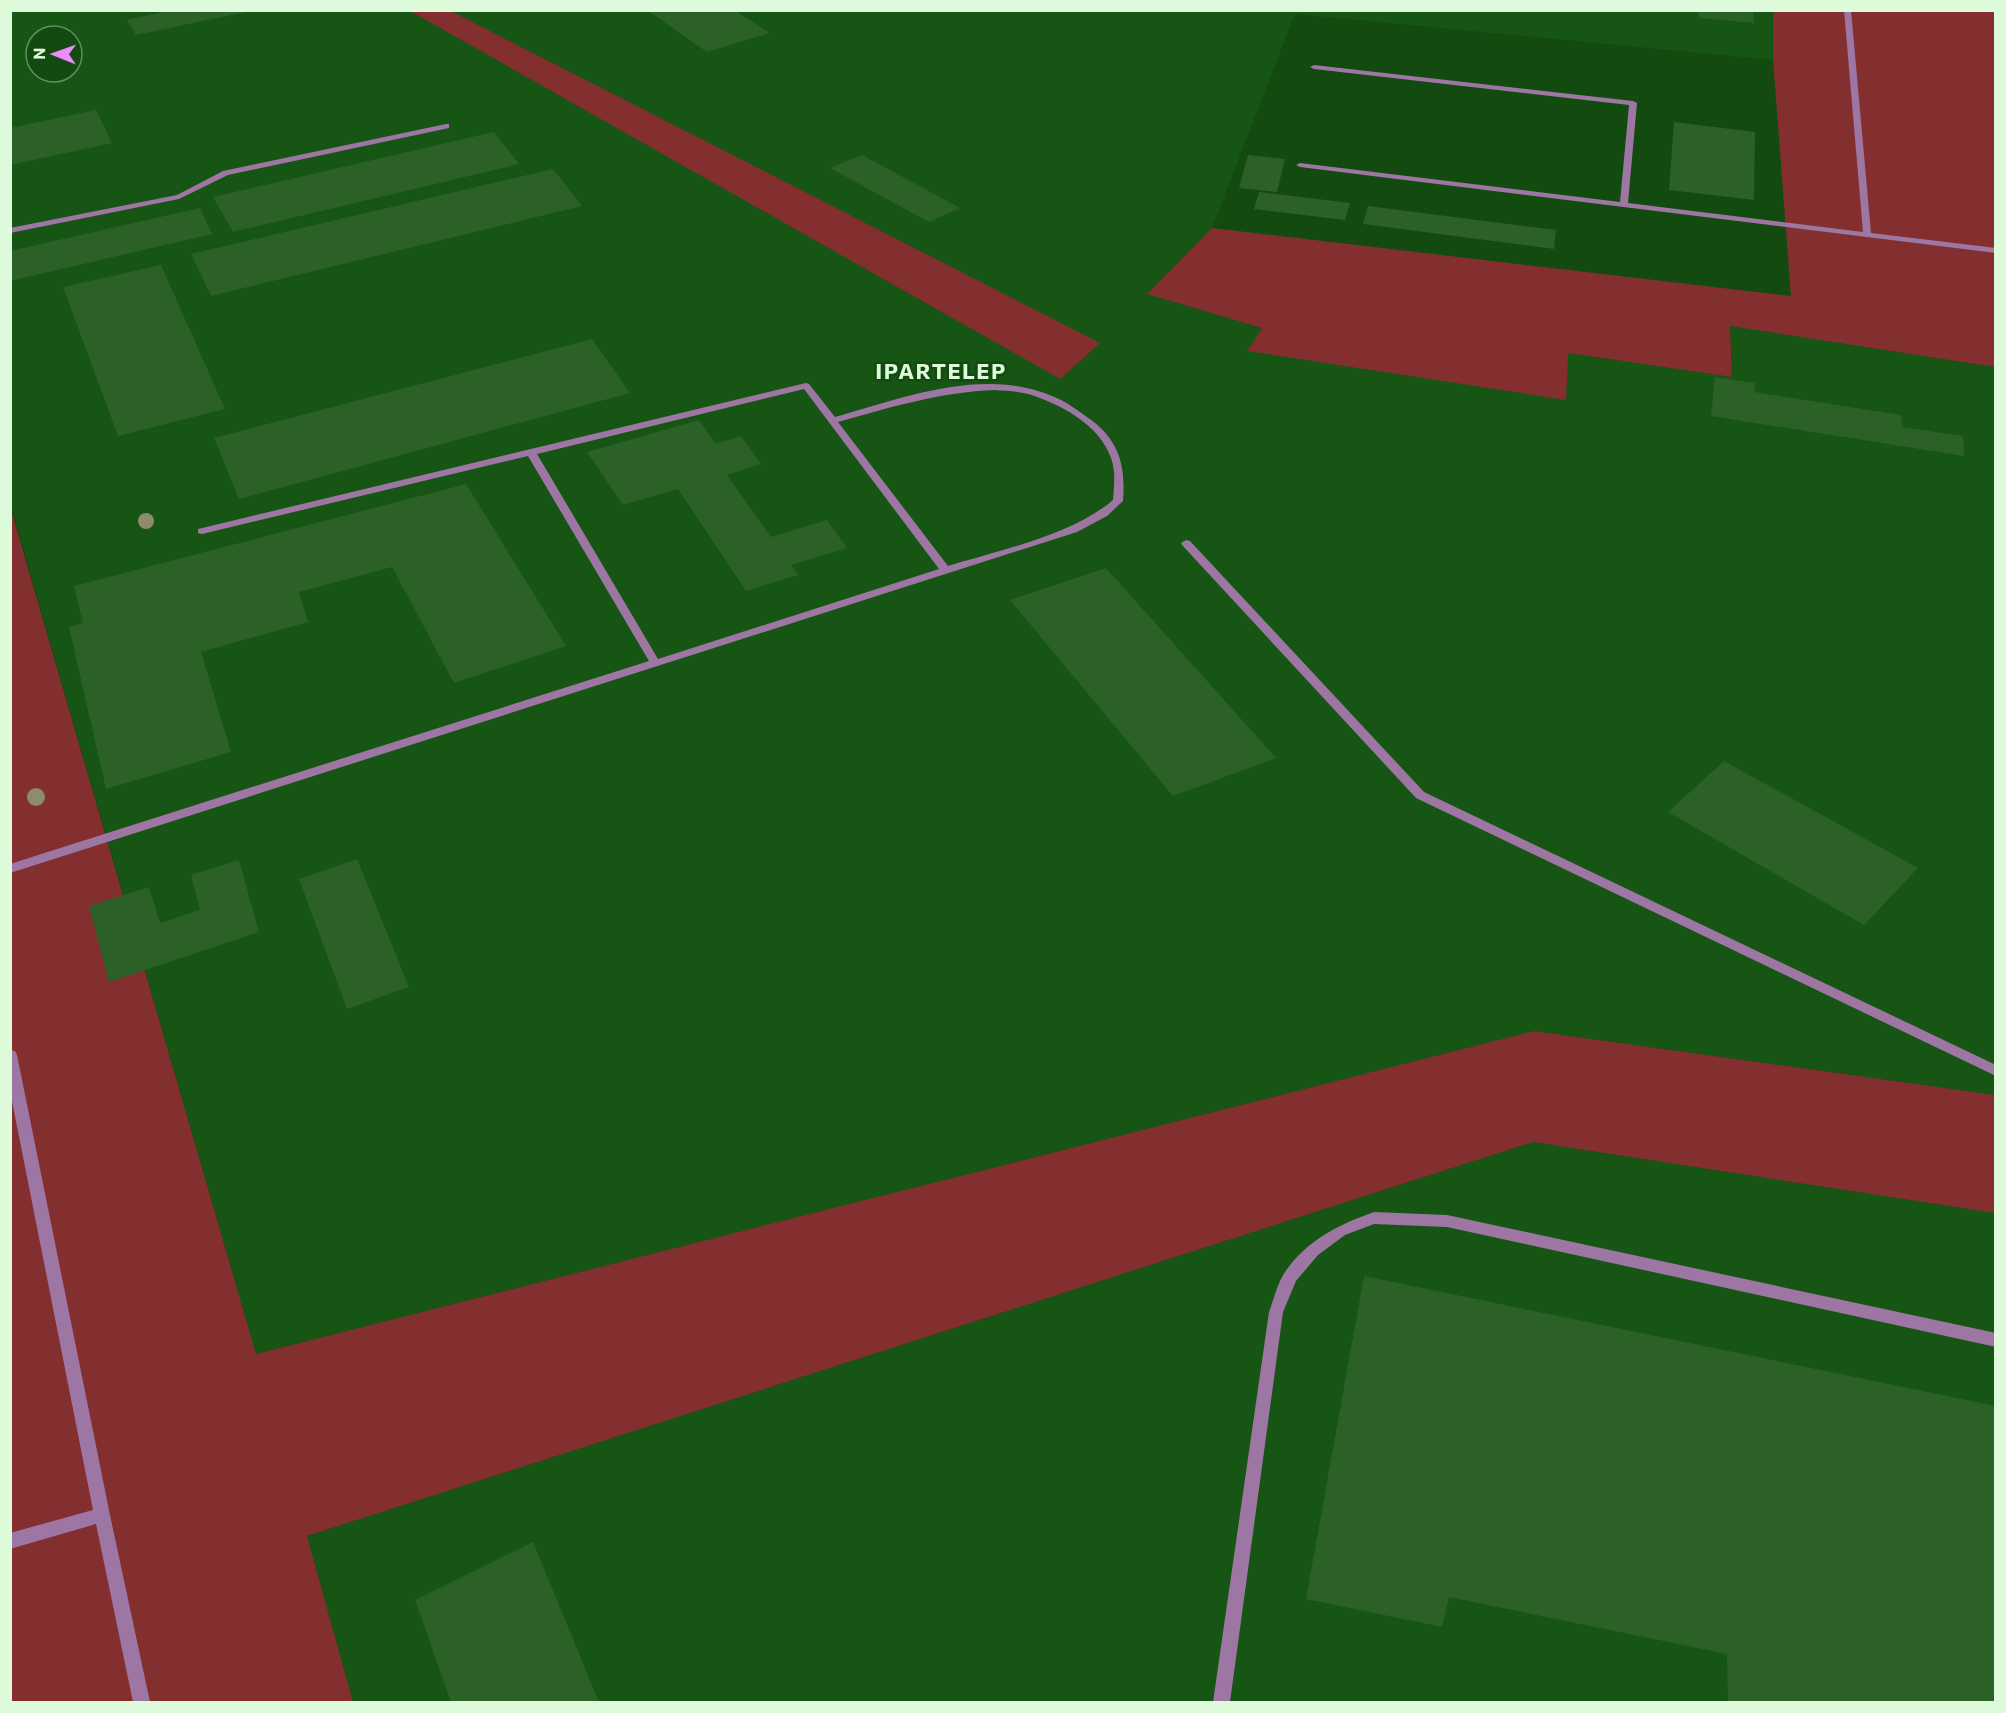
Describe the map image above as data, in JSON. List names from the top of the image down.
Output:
{
  "districts": ["IPARTELEP"],
  "north": "left"
}
